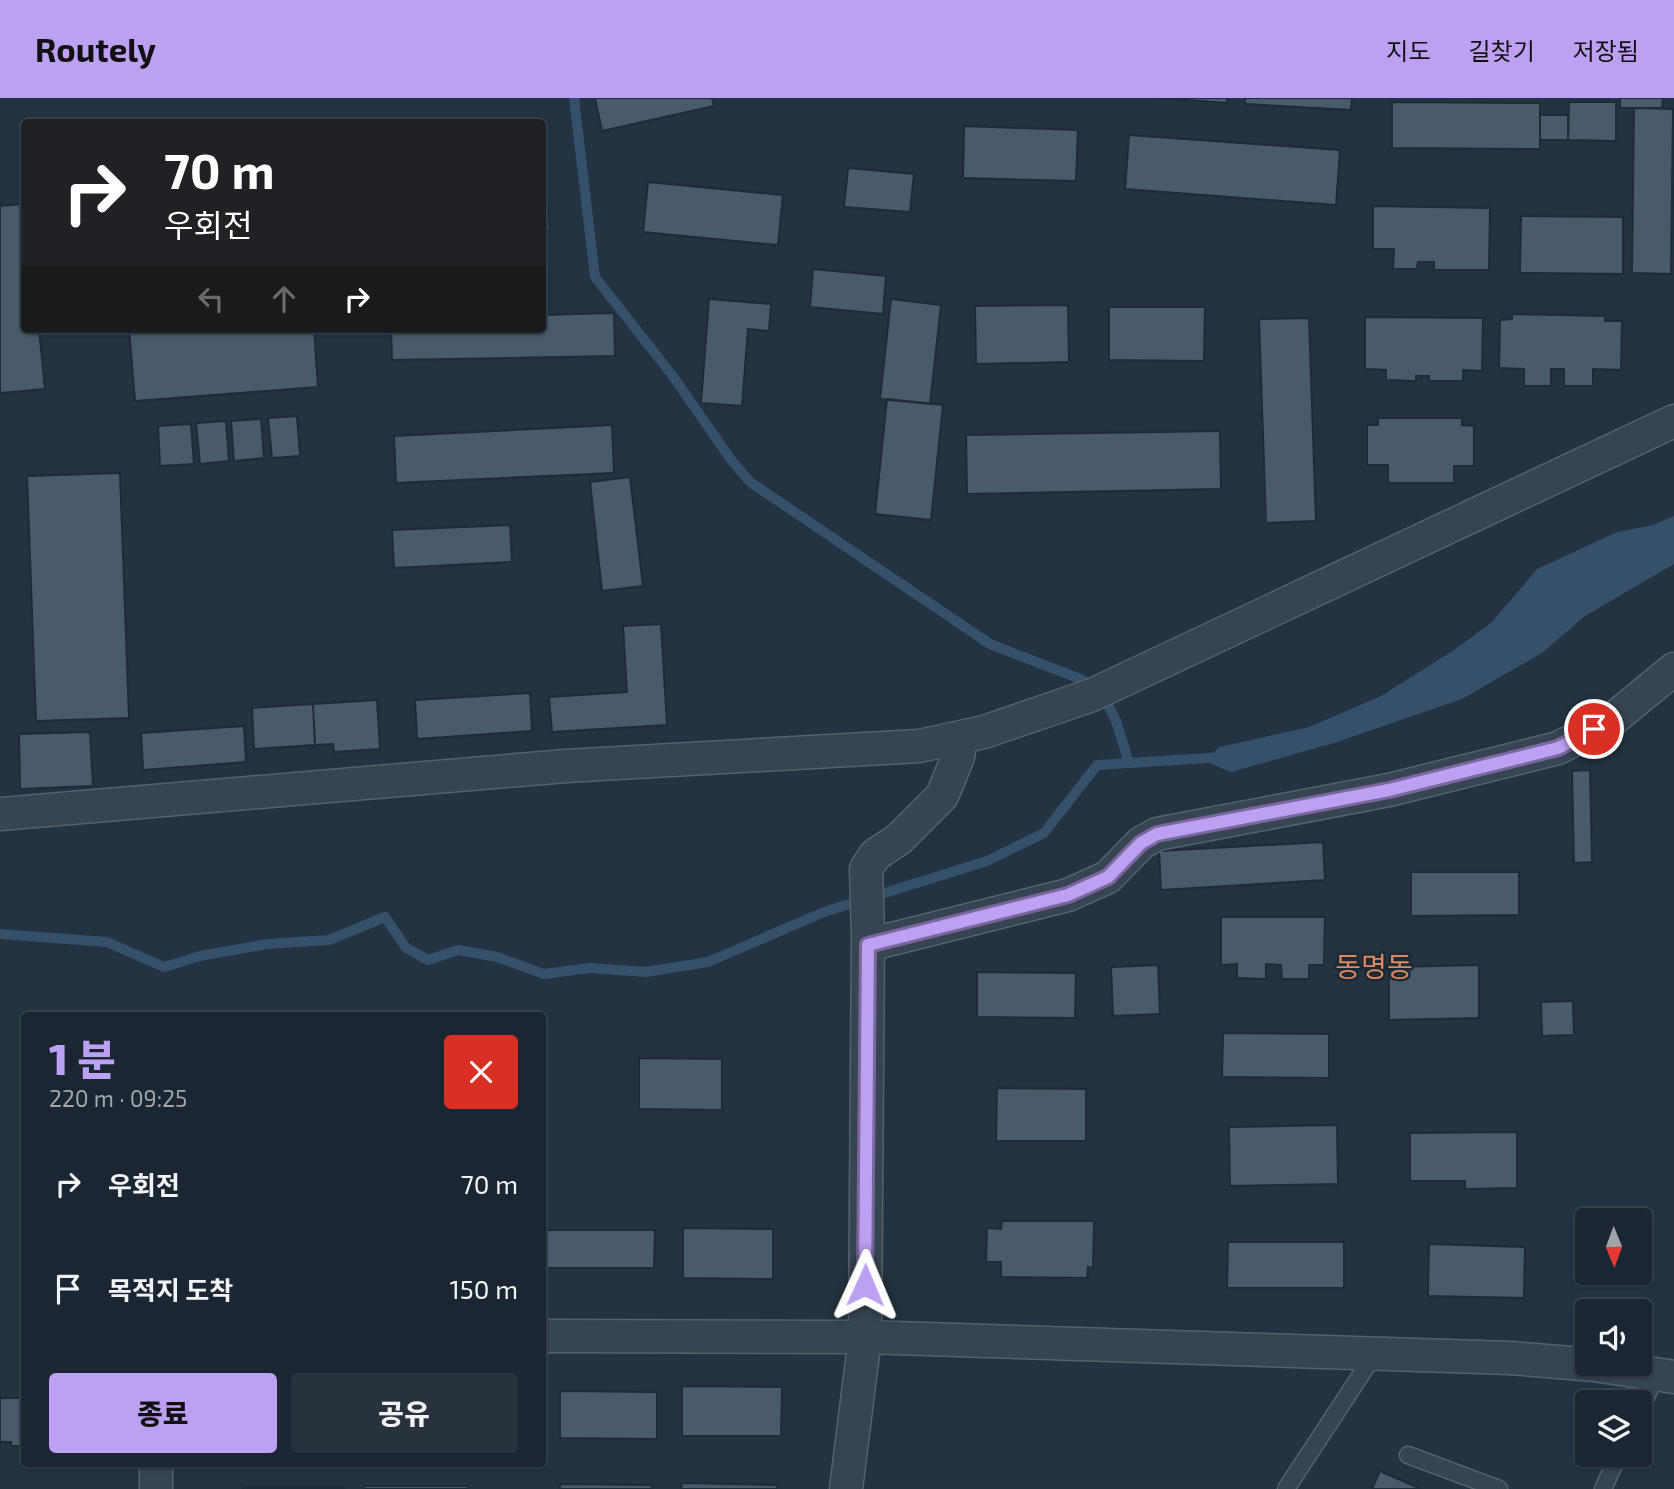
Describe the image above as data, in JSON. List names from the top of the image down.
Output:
{
  "districts": ["동명동"],
  "north": "bottom",
  "page": {
    "header": "Routely",
    "nav": ["지도", "길찾기", "저장됨"],
    "turn": ["70 m", "우회전"],
    "heading": ["1 분", "220 m · 09:25"],
    "list": [
      {
        "name": "우회전",
        "value": "70 m"
      },
      {
        "name": "목적지 도착",
        "value": "150 m"
      }
    ],
    "buttons": ["종료", "공유"]
  }
}
